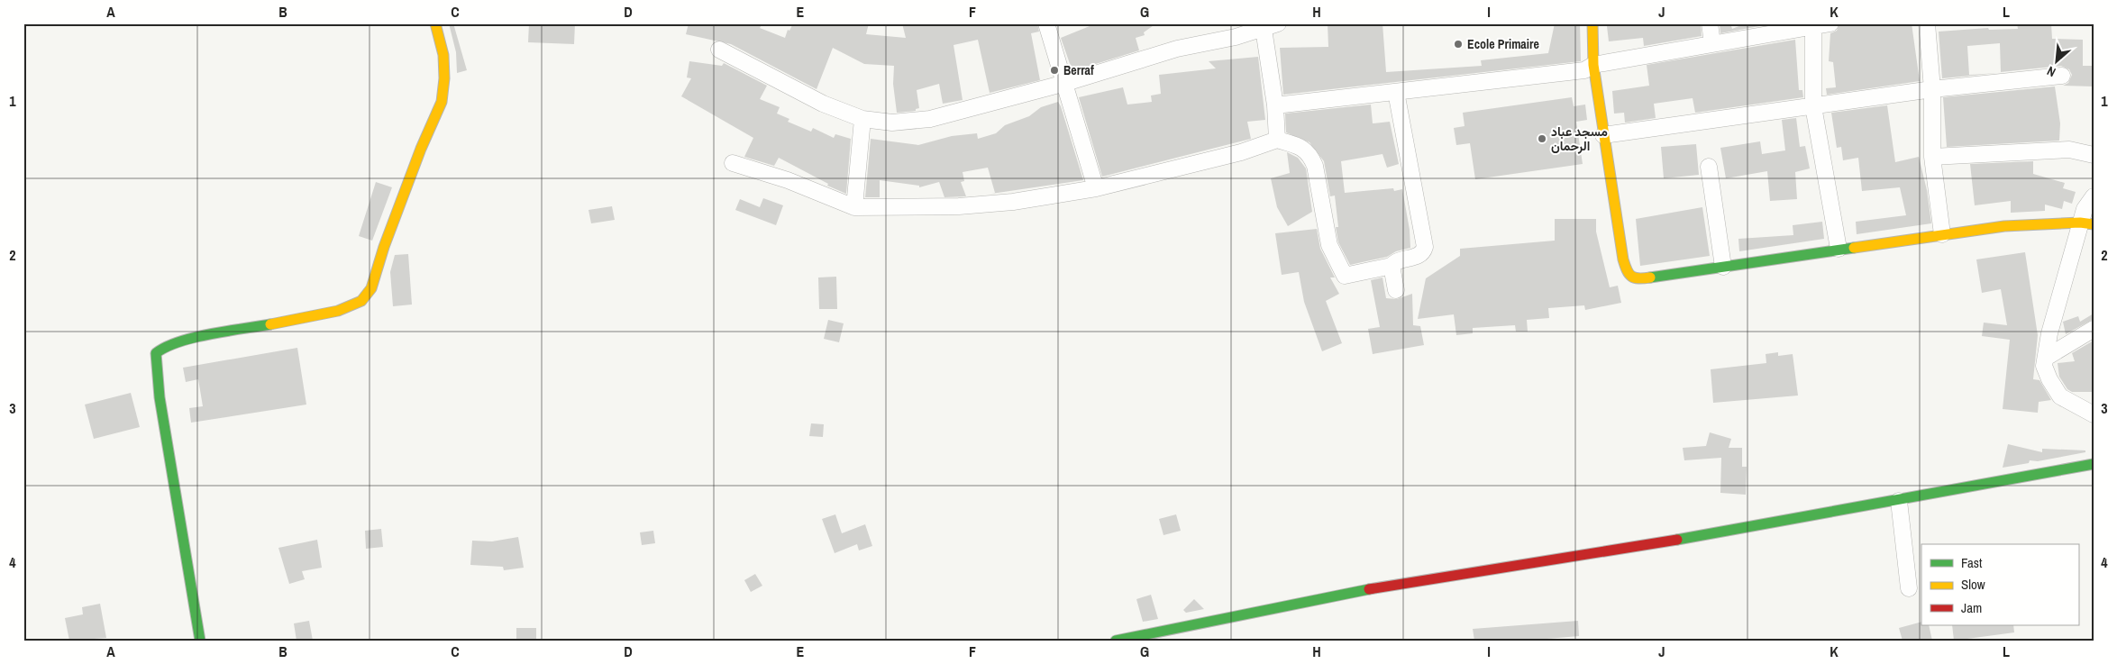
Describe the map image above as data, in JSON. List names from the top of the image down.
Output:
{
  "places": ["Ecole Primaire", "Berraf", "مسجد عباد الرحمان"],
  "legend": ["Fast", "Slow", "Jam"],
  "north": "bottom left",
  "grid": {
    "columns": [
      "A",
      "B",
      "C",
      "D",
      "E",
      "F",
      "G",
      "H",
      "I",
      "J",
      "K",
      "L"
    ],
    "rows": [
      "1",
      "2",
      "3",
      "4"
    ]
  }
}
